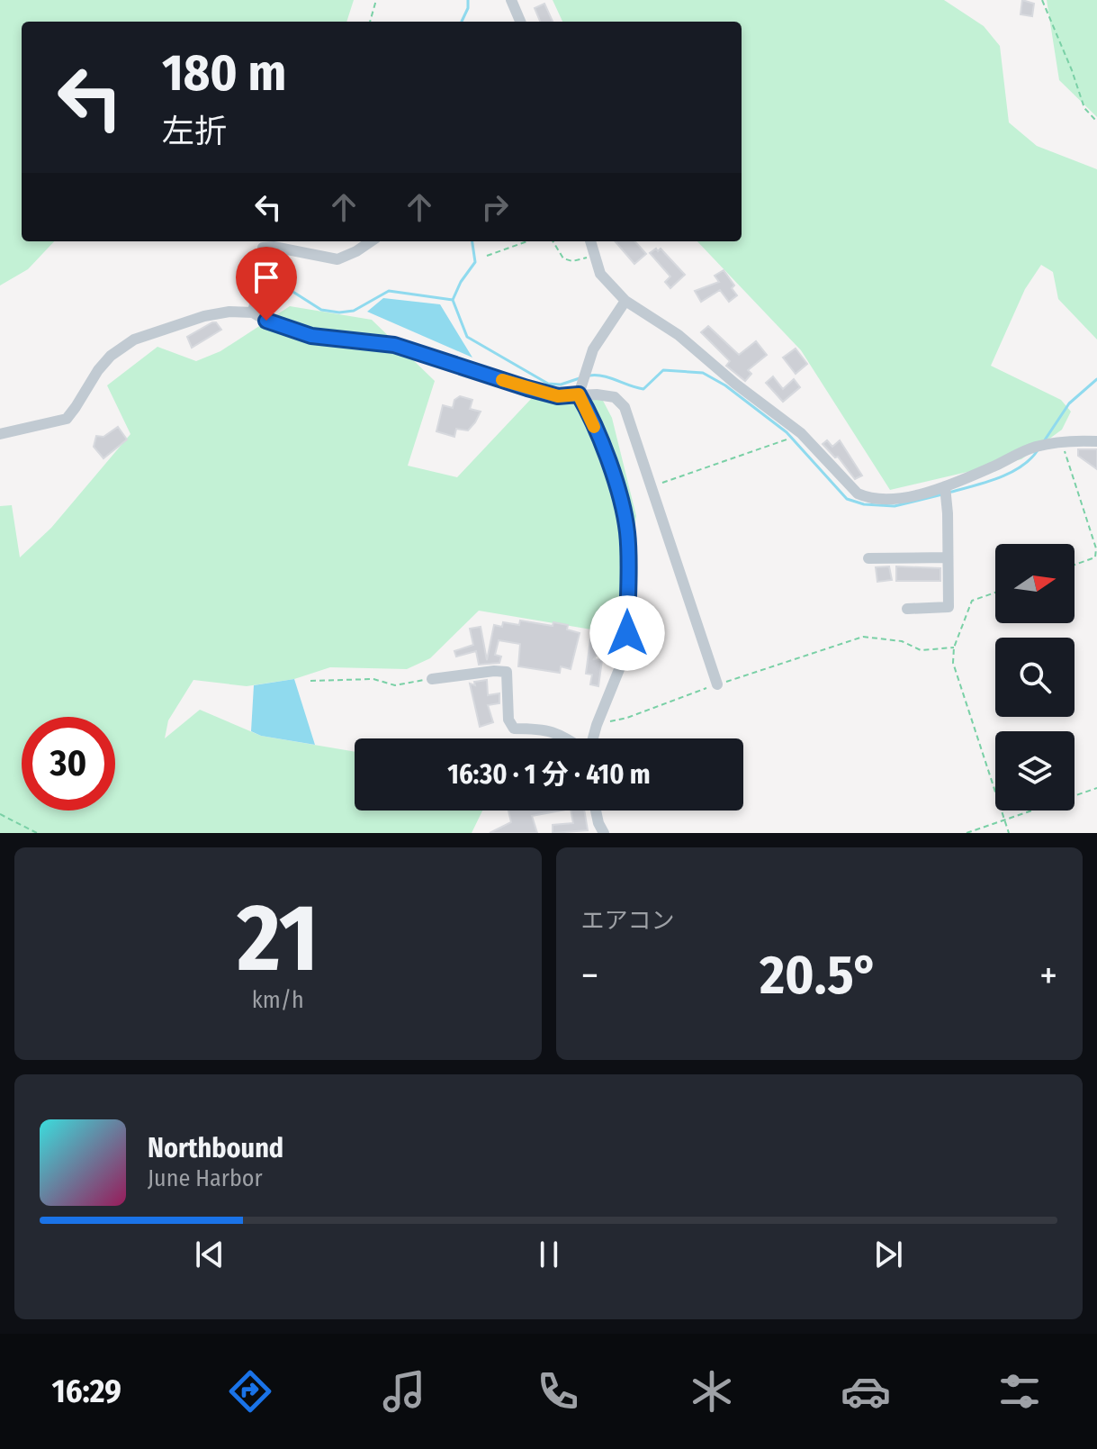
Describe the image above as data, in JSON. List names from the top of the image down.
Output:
{
  "north": "right",
  "page": {
    "turn": ["180 m", "左折"],
    "limit": "30",
    "trip": "16:30 · 1 分 · 410 m",
    "tile": [
      ["21", "km/h"],
      "エアコン"
    ],
    "heat": ["−", "20.5°", "+"],
    "song": ["Northbound", "June Harbor"],
    "tabs": "16:29"
  }
}
